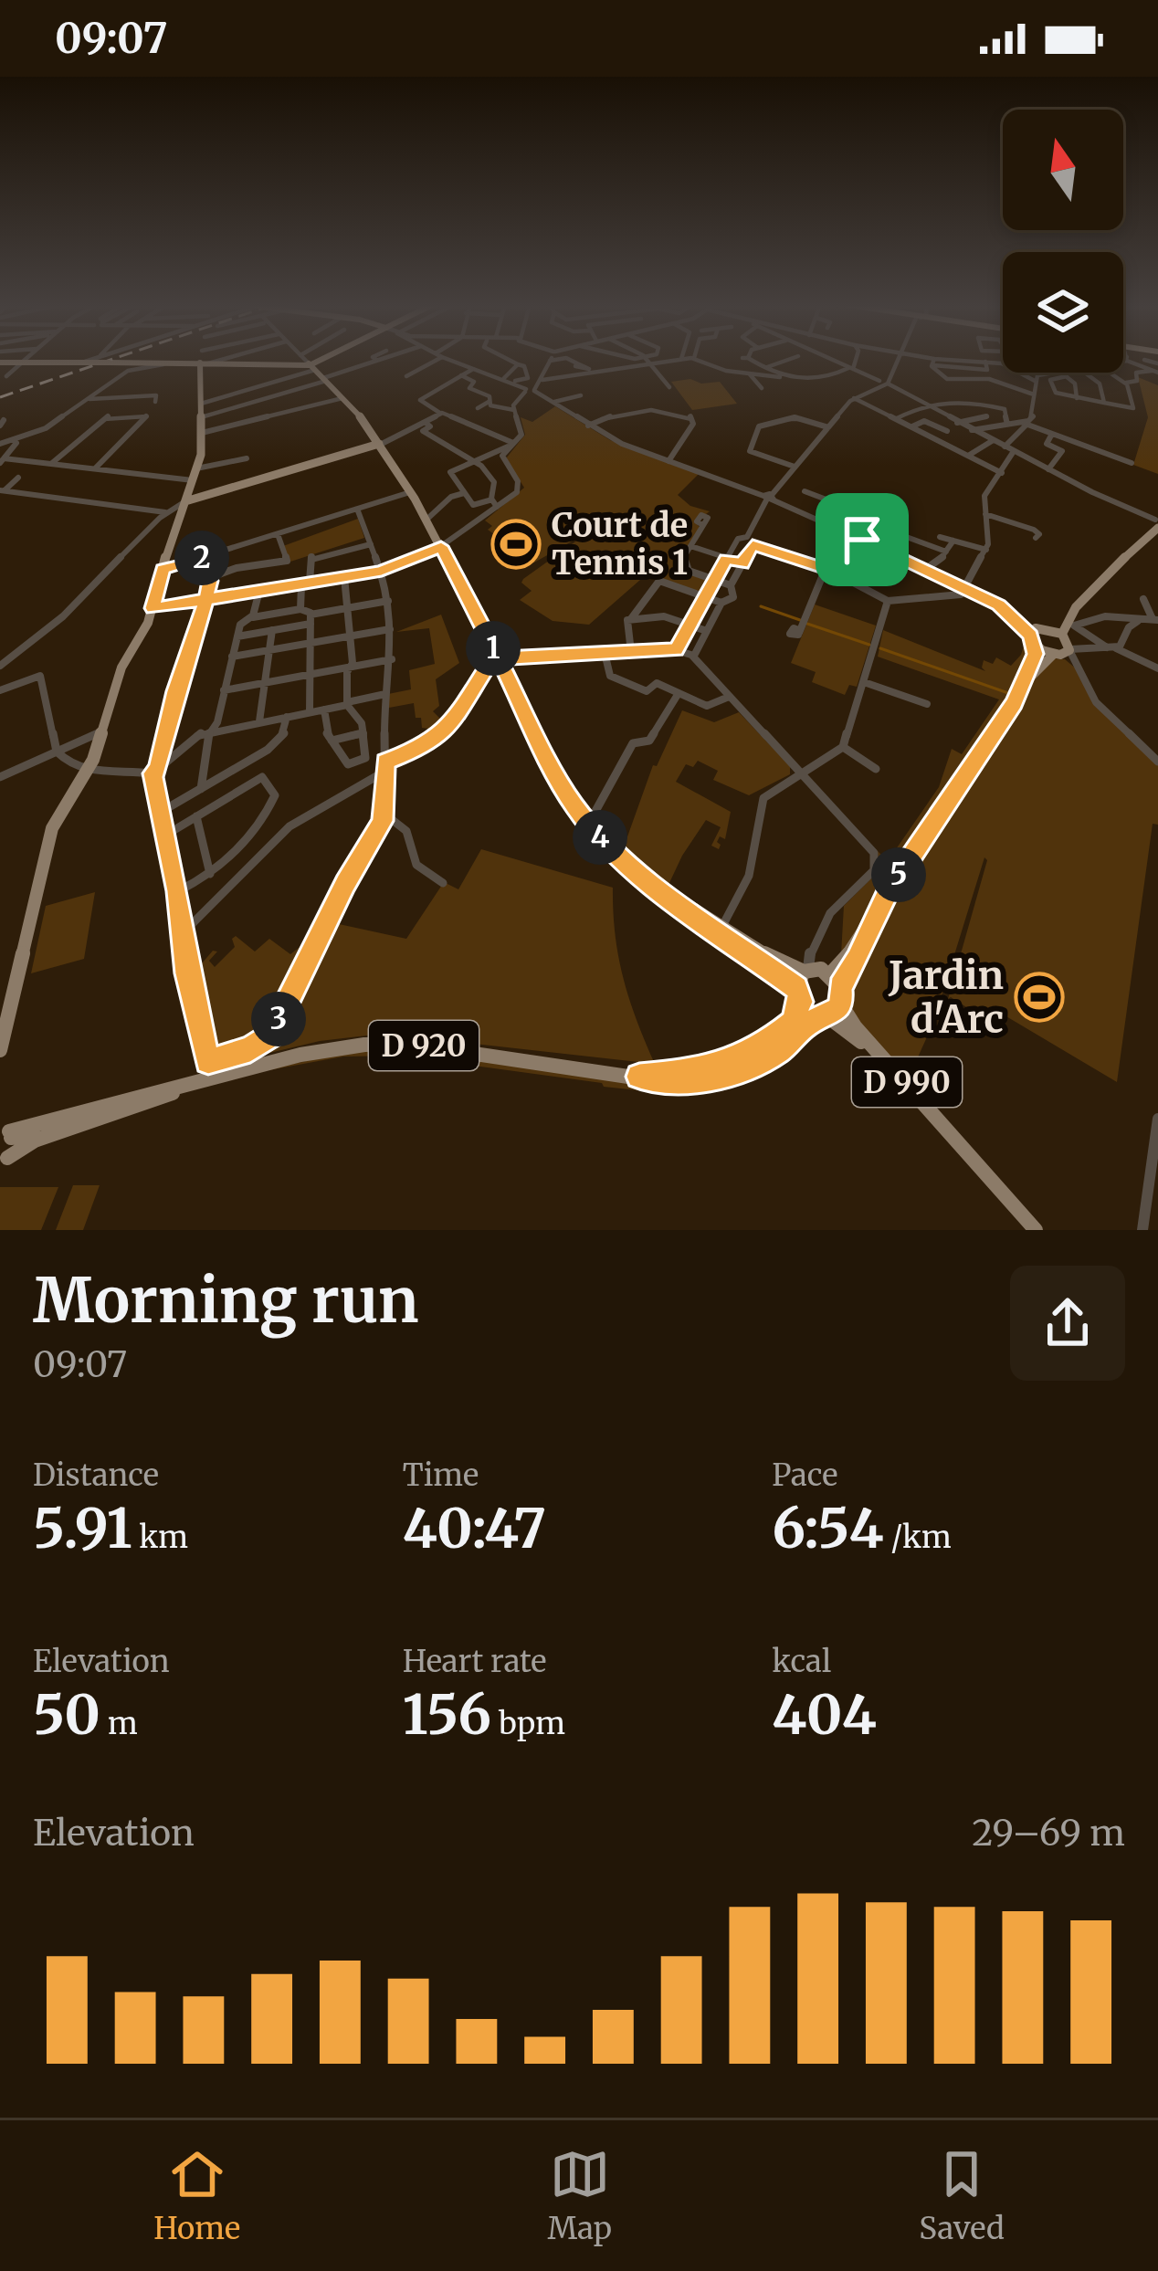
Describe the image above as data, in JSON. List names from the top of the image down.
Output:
{
  "streets": {
    "main road": ["D 920", "D 990"]
  },
  "places": {
    "sports": ["Court de Tennis 1", "Jardin d'Arc"]
  },
  "north": "top",
  "page": {
    "status": "09:07",
    "pins": [
      "2",
      "1",
      "4",
      "5",
      "3"
    ],
    "heading": ["Morning run", "09:07"],
    "stats": [
      ["Distance", "5.91 km"],
      ["Time", "40:47"],
      ["Pace", "6:54 /km"],
      ["Elevation", "50 m"],
      ["Heart rate", "156 bpm"],
      ["kcal", "404"]
    ],
    "chart": ["Elevation", "29–69 m"],
    "tabs": ["Home", "Map", "Saved"]
  }
}
